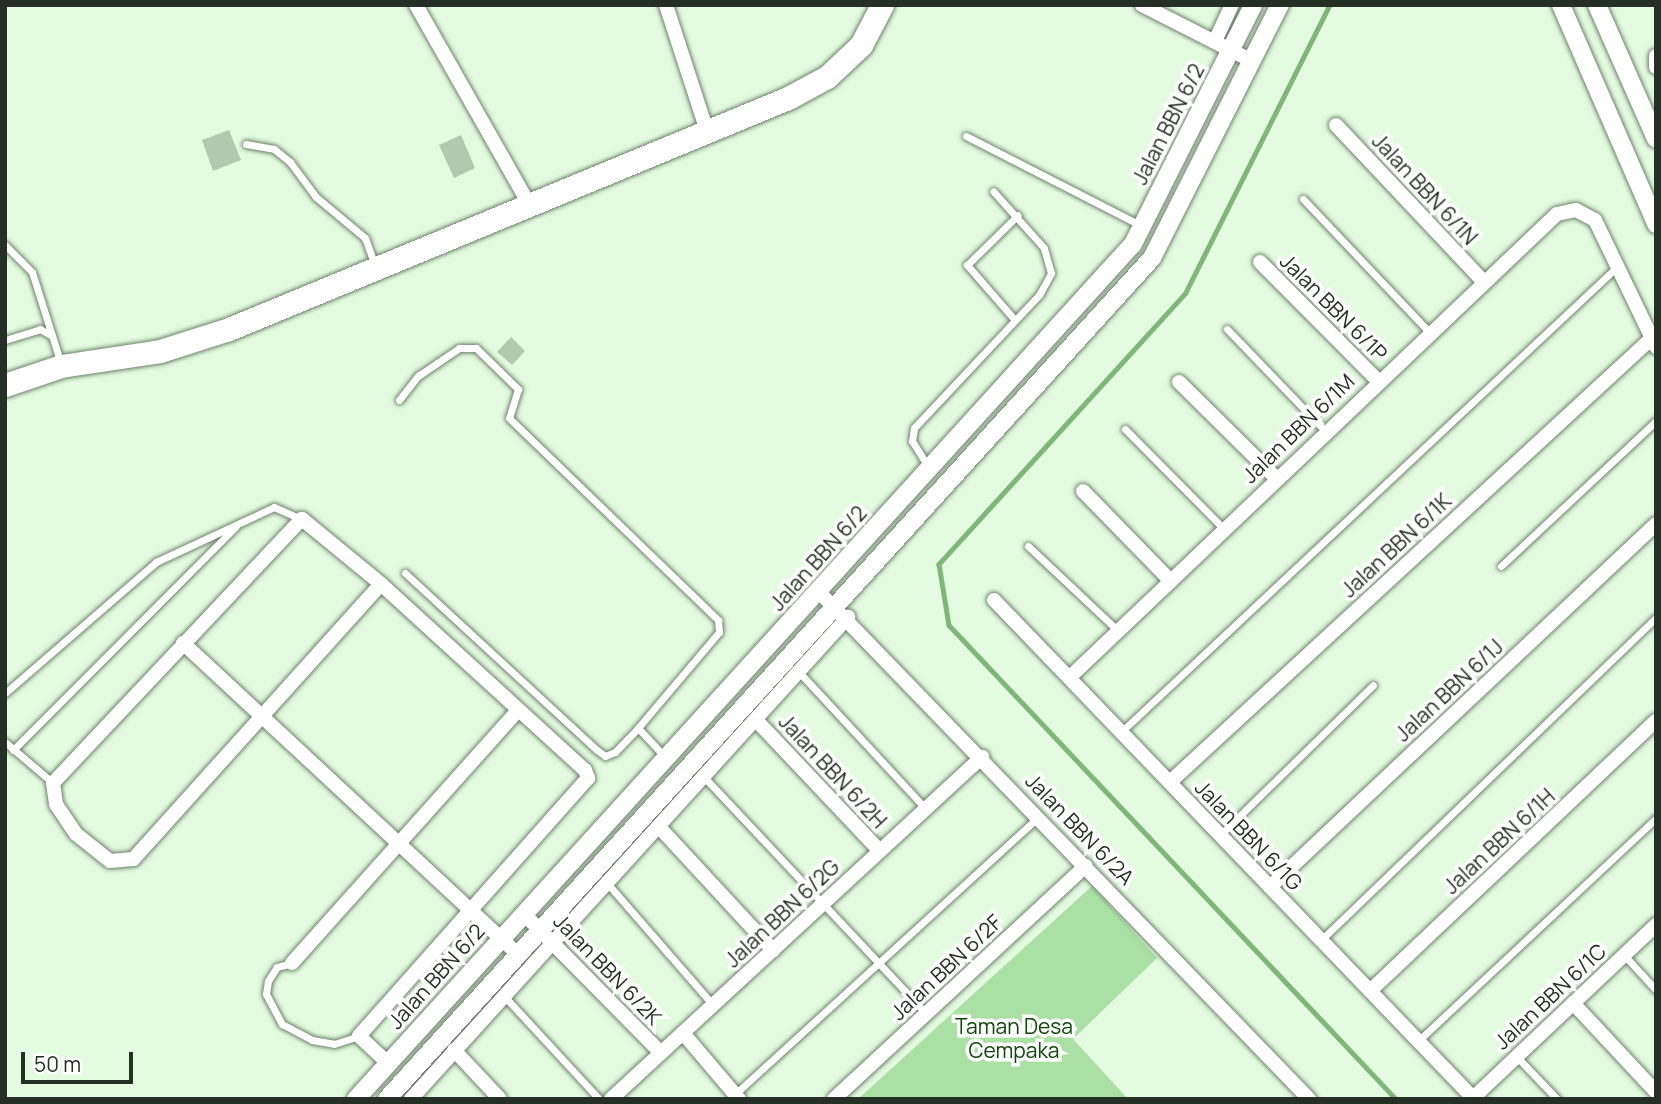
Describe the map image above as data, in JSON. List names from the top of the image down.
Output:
{
  "streets": {
    "street": [
      "Jalan BBN 6/2",
      "Jalan BBN 6/1N",
      "Jalan BBN 6/1P",
      "Jalan BBN 6/1M",
      "Jalan BBN 6/1K",
      "Jalan BBN 6/1J",
      "Jalan BBN 6/2H",
      "Jalan BBN 6/2A",
      "Jalan BBN 6/1G",
      "Jalan BBN 6/1H",
      "Jalan BBN 6/2G",
      "Jalan BBN 6/2F",
      "Jalan BBN 6/2K",
      "Jalan BBN 6/1C"
    ]
  },
  "crossings": [
    ["Jalan BBN 6/2", "Jalan BBN 6/2A"],
    ["Jalan BBN 6/2", "Jalan BBN 6/2K"],
    ["Jalan BBN 6/1N", "Jalan BBN 6/1M"],
    ["Jalan BBN 6/1P", "Jalan BBN 6/1M"],
    ["Jalan BBN 6/1M", "Jalan BBN 6/1G"],
    ["Jalan BBN 6/1K", "Jalan BBN 6/1G"],
    ["Jalan BBN 6/1J", "Jalan BBN 6/1G"],
    ["Jalan BBN 6/2H", "Jalan BBN 6/2G"],
    ["Jalan BBN 6/2A", "Jalan BBN 6/2G"],
    ["Jalan BBN 6/2A", "Jalan BBN 6/2F"],
    ["Jalan BBN 6/1G", "Jalan BBN 6/1H"],
    ["Jalan BBN 6/1G", "Jalan BBN 6/1C"],
    ["Jalan BBN 6/2G", "Jalan BBN 6/2K"]
  ],
  "parks": ["Taman Desa Cempaka"],
  "scale_bar": "50 m"
}
